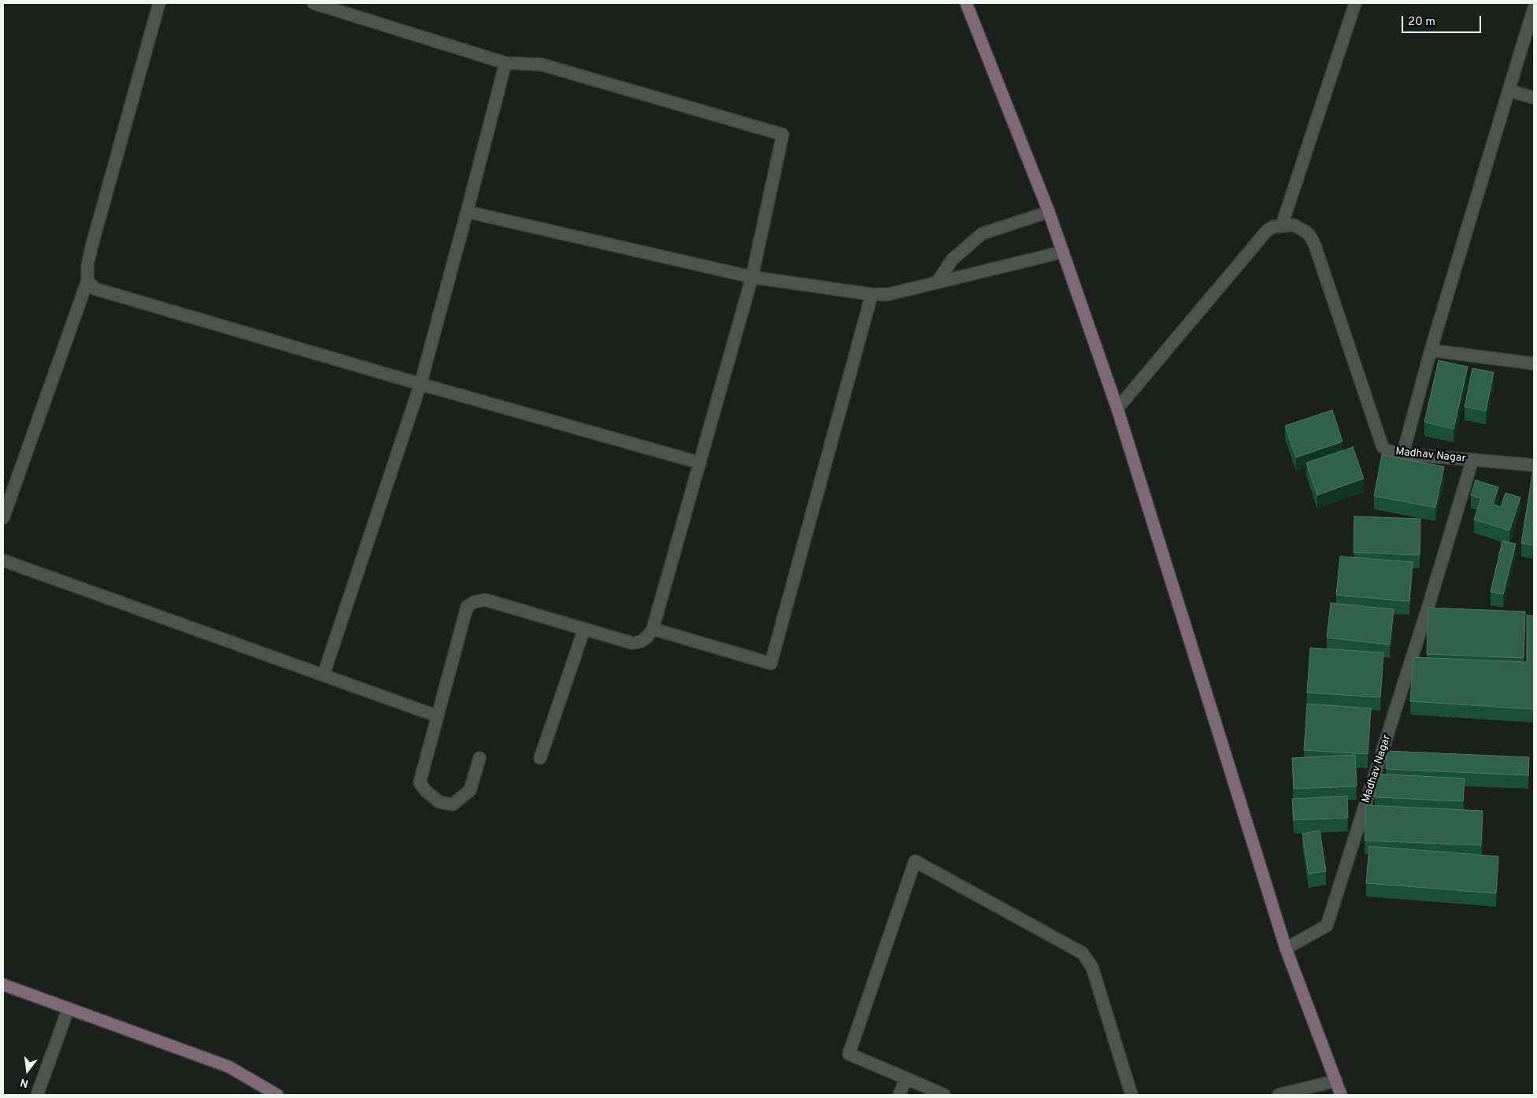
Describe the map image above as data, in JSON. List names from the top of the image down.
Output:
{
  "streets": {
    "street": ["Madhav Nagar"]
  },
  "scale_bar": "20 m",
  "north": "bottom"
}
